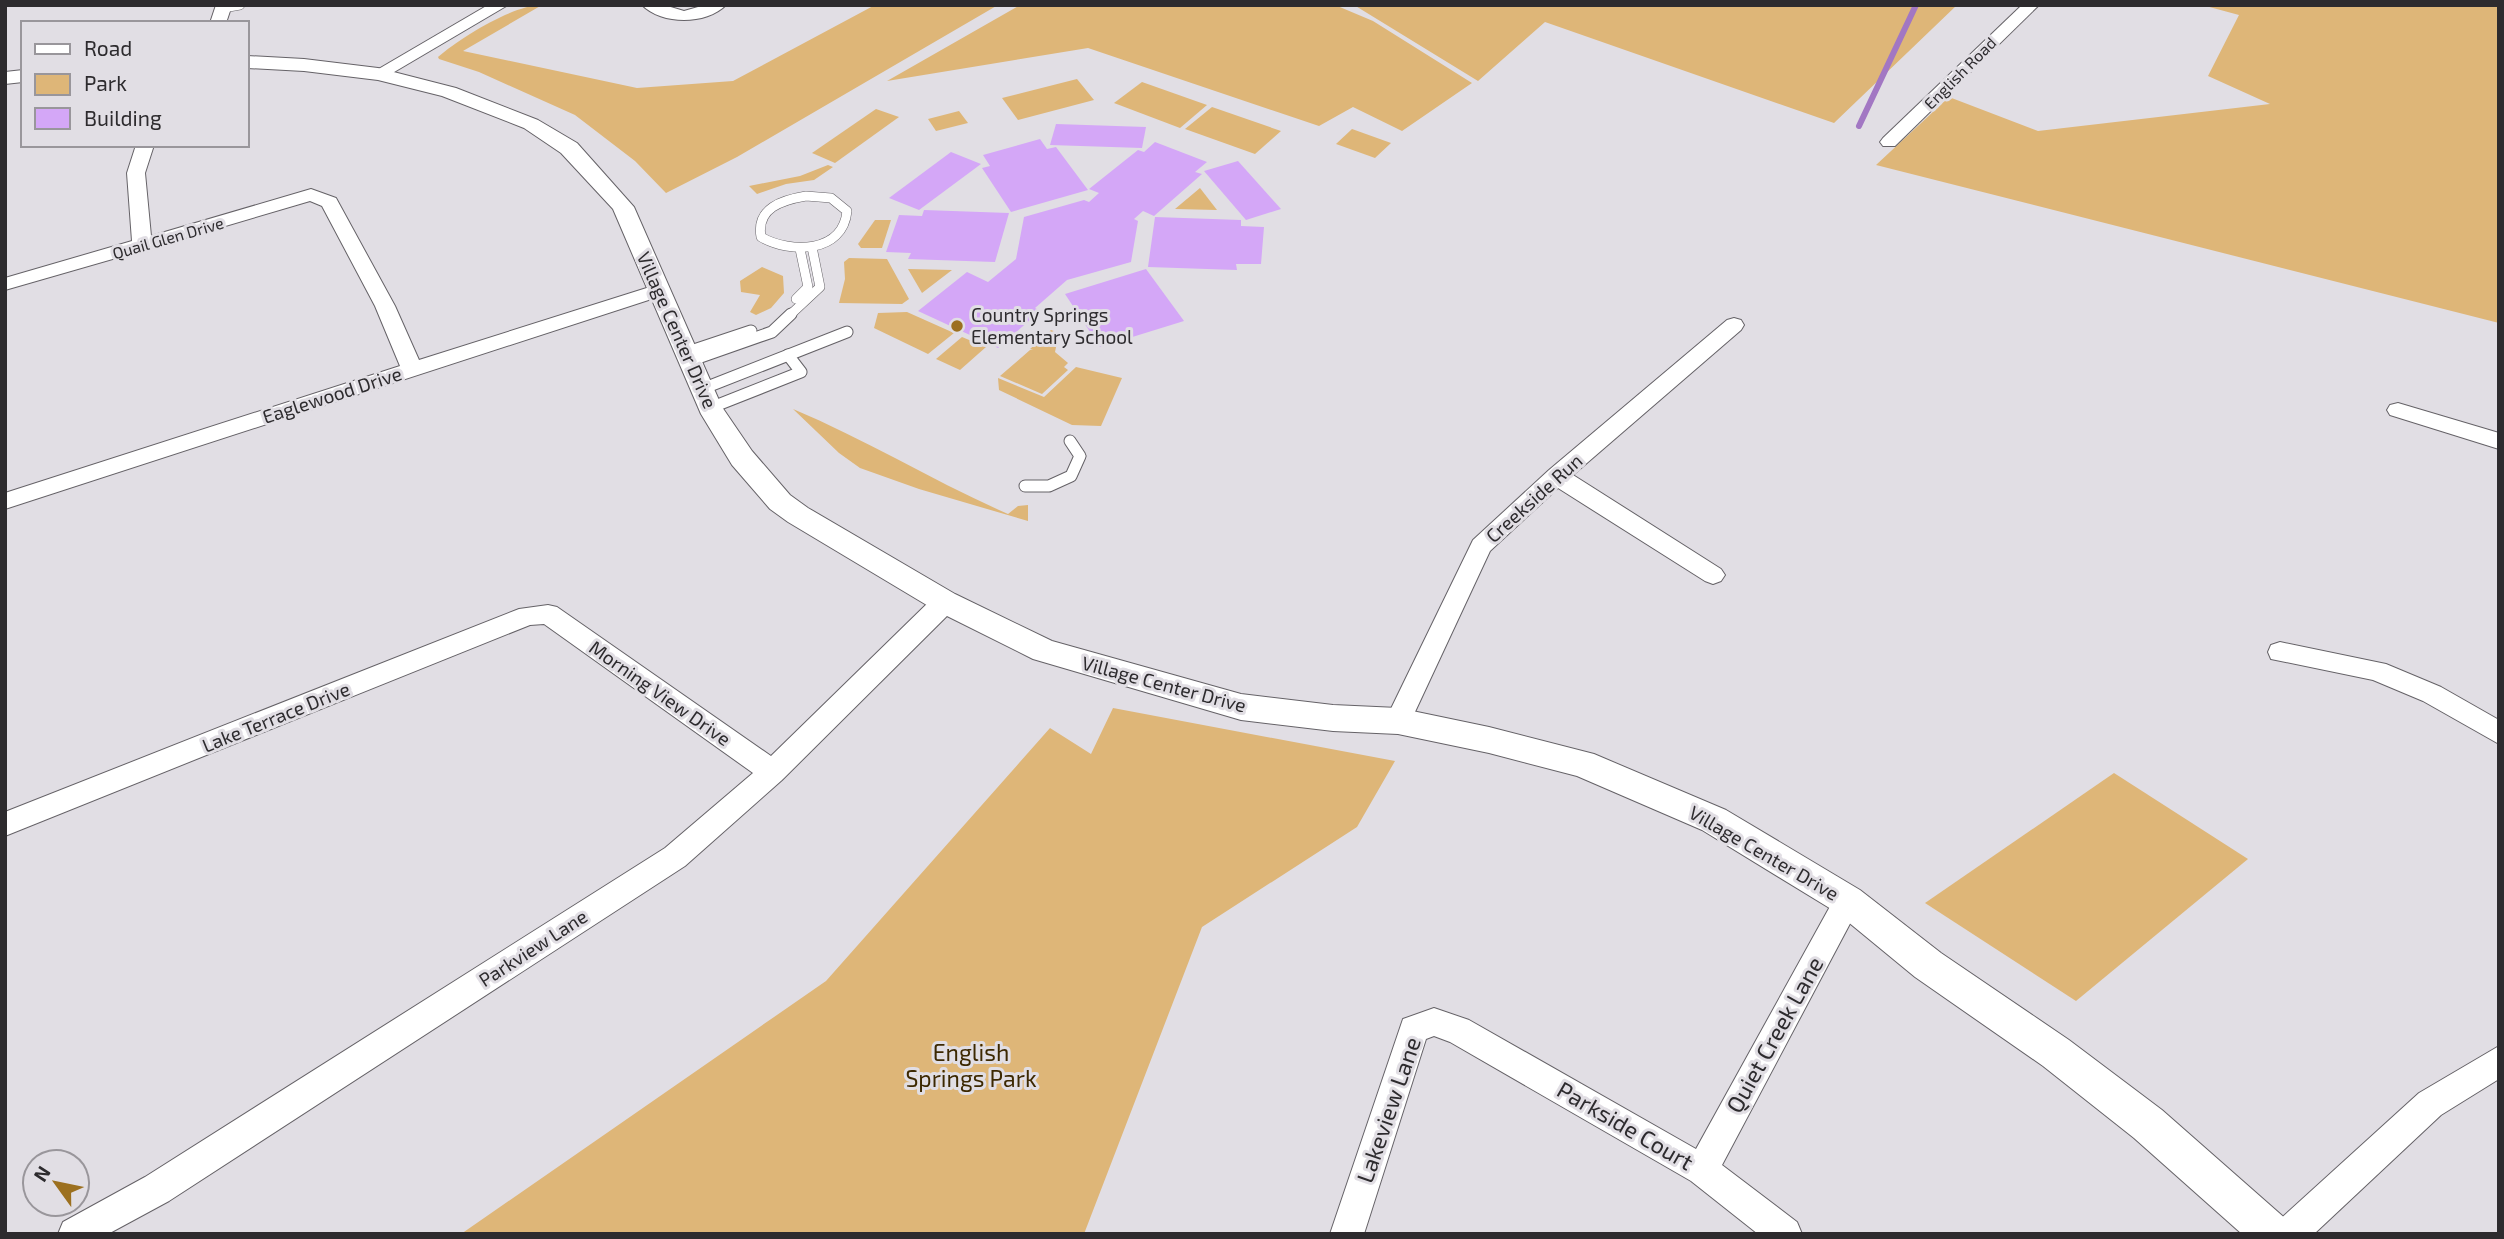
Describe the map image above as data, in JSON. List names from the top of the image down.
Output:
{
  "streets": {
    "street": [
      "English Road",
      "Quail Glen Drive",
      "Village Center Drive",
      "Eaglewood Drive",
      "Creekside Run",
      "Morning View Drive",
      "Lake Terrace Drive",
      "Parkview Lane",
      "Quiet Creek Lane",
      "Lakeview Lane",
      "Parkside Court"
    ]
  },
  "crossings": [
    ["Quail Glen Drive", "Eaglewood Drive"],
    ["Village Center Drive", "Eaglewood Drive"],
    ["Village Center Drive", "Creekside Run"],
    ["Village Center Drive", "Parkview Lane"],
    ["Village Center Drive", "Quiet Creek Lane"],
    ["Morning View Drive", "Lake Terrace Drive"],
    ["Morning View Drive", "Parkview Lane"],
    ["Quiet Creek Lane", "Parkside Court"],
    ["Lakeview Lane", "Parkside Court"]
  ],
  "parks": ["English Springs Park"],
  "places": ["Country Springs Elementary School"],
  "legend": ["Road", "Park", "Building"],
  "north": "top left"
}
